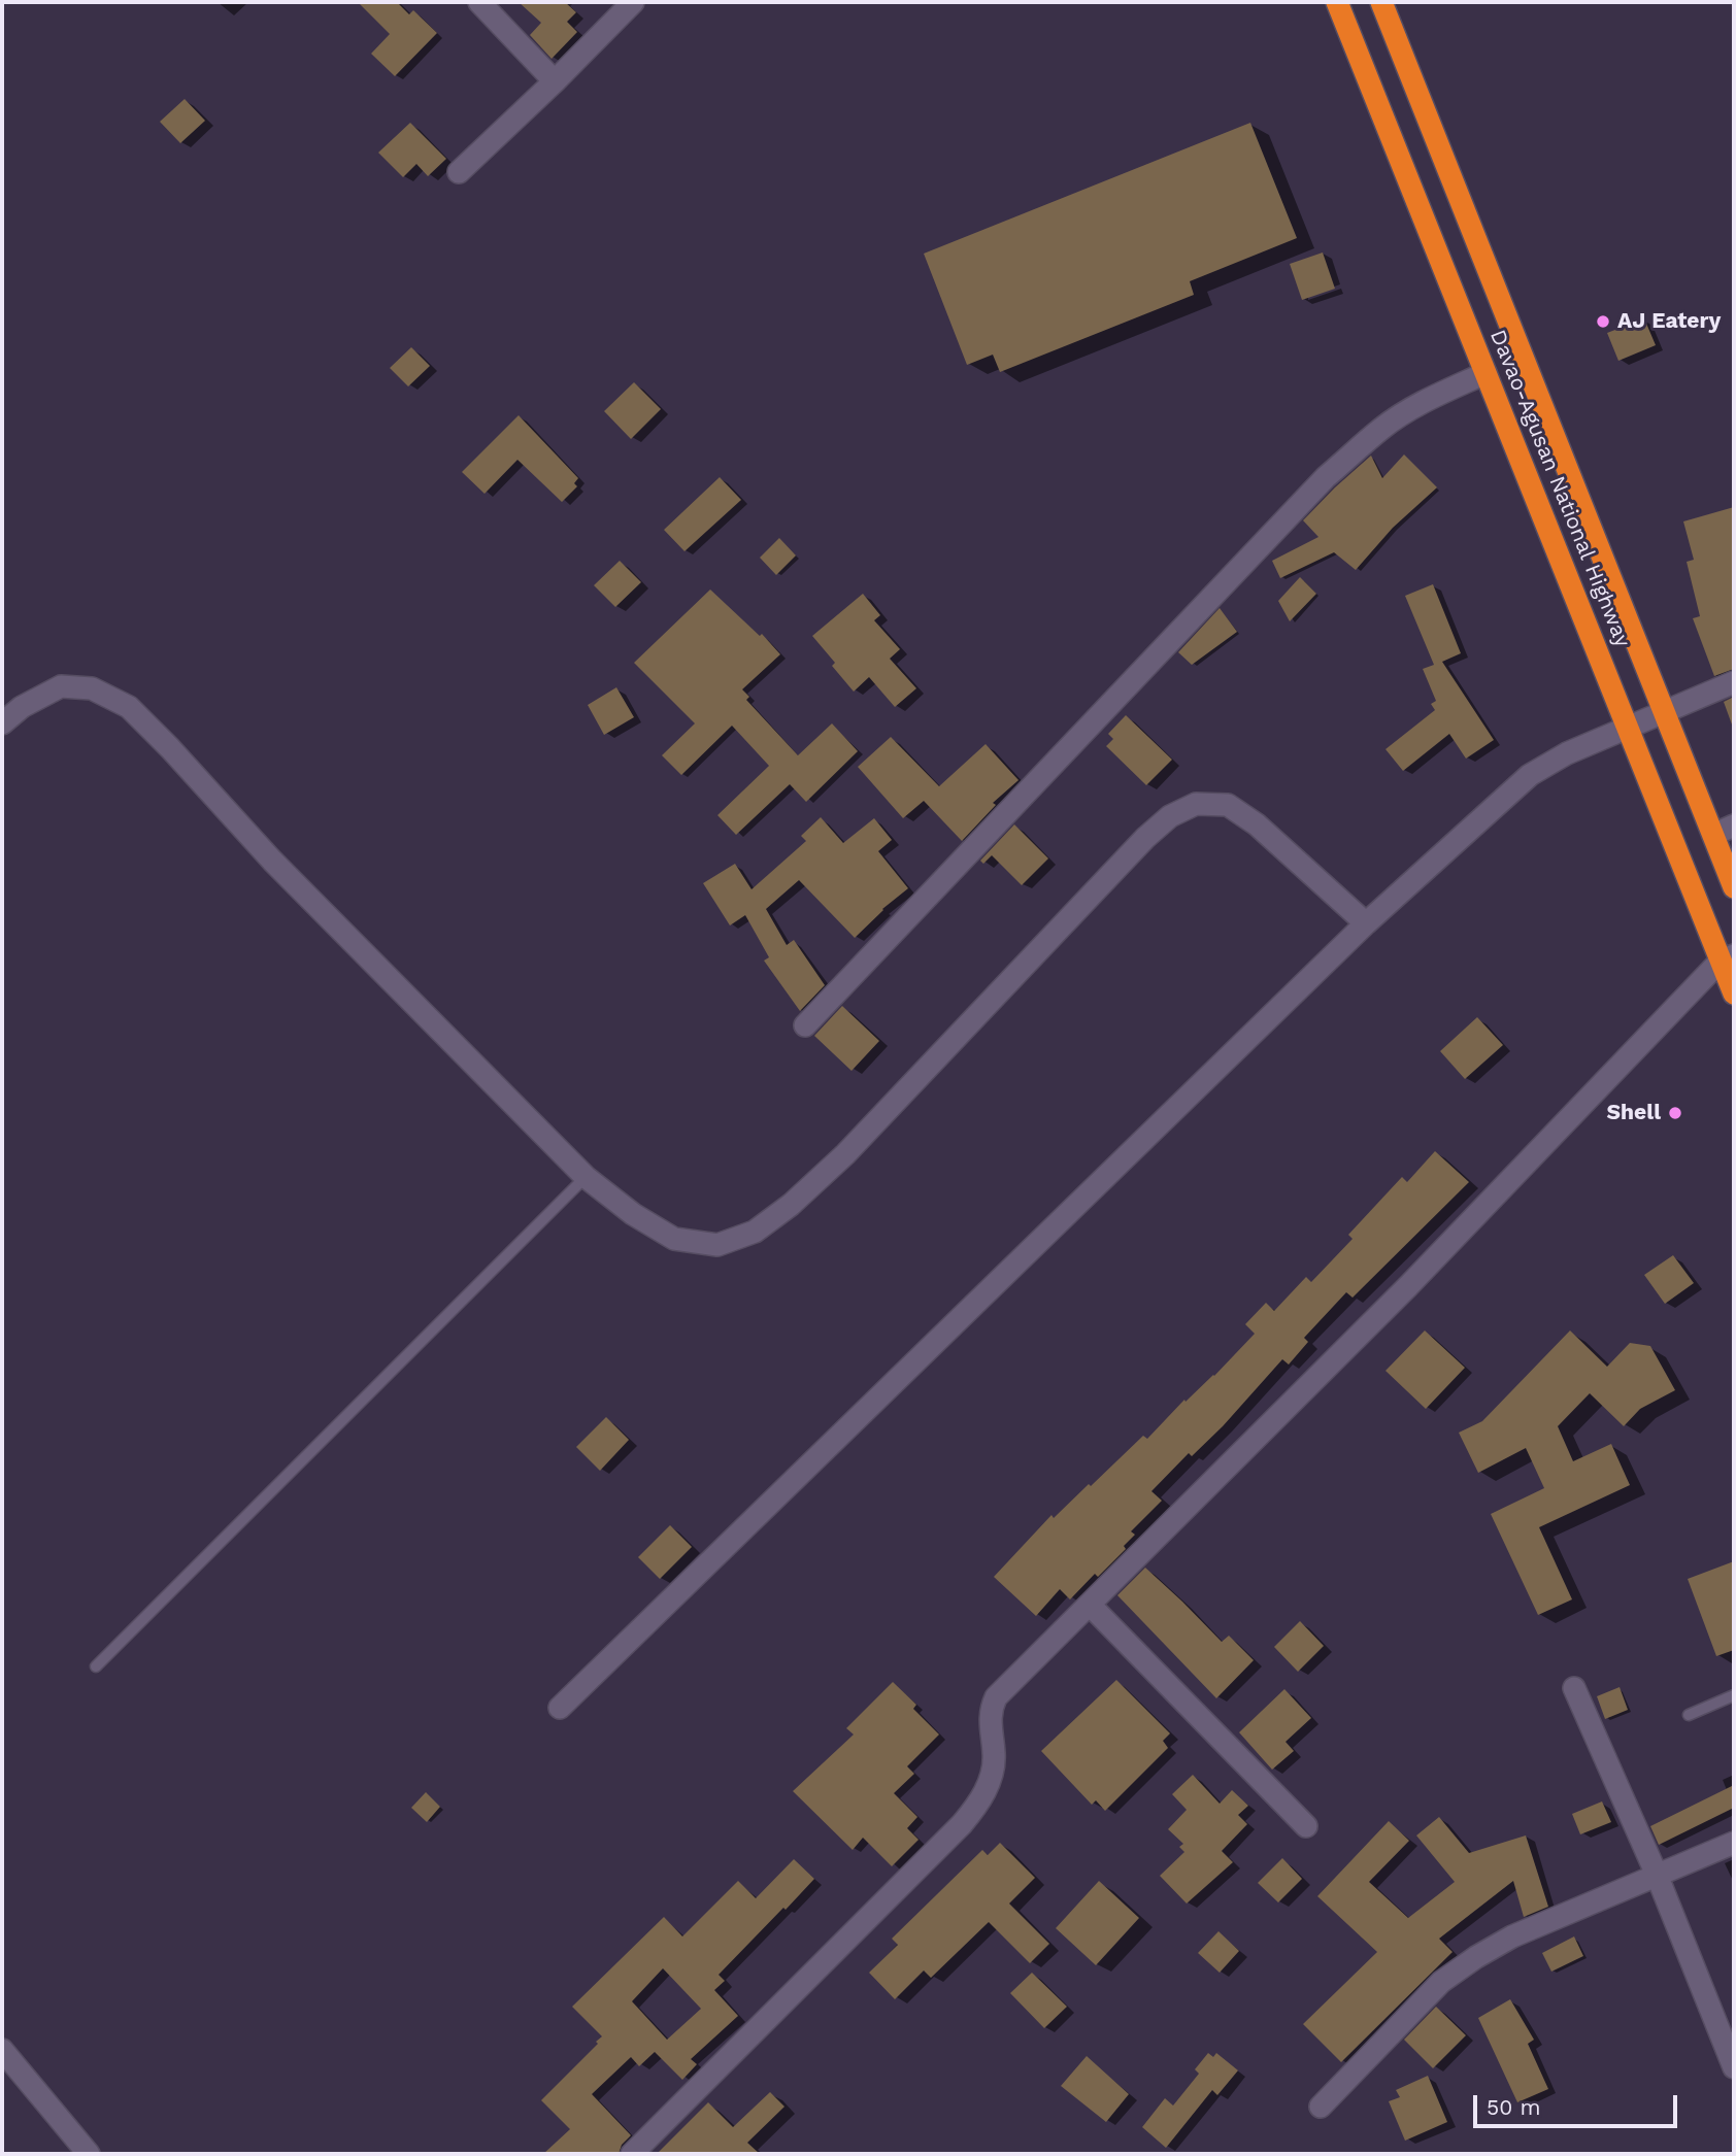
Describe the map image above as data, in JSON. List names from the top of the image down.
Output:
{
  "streets": {
    "highway": ["Davao-Agusan National Highway"]
  },
  "places": ["AJ Eatery", "Shell"],
  "scale_bar": "50 m"
}
